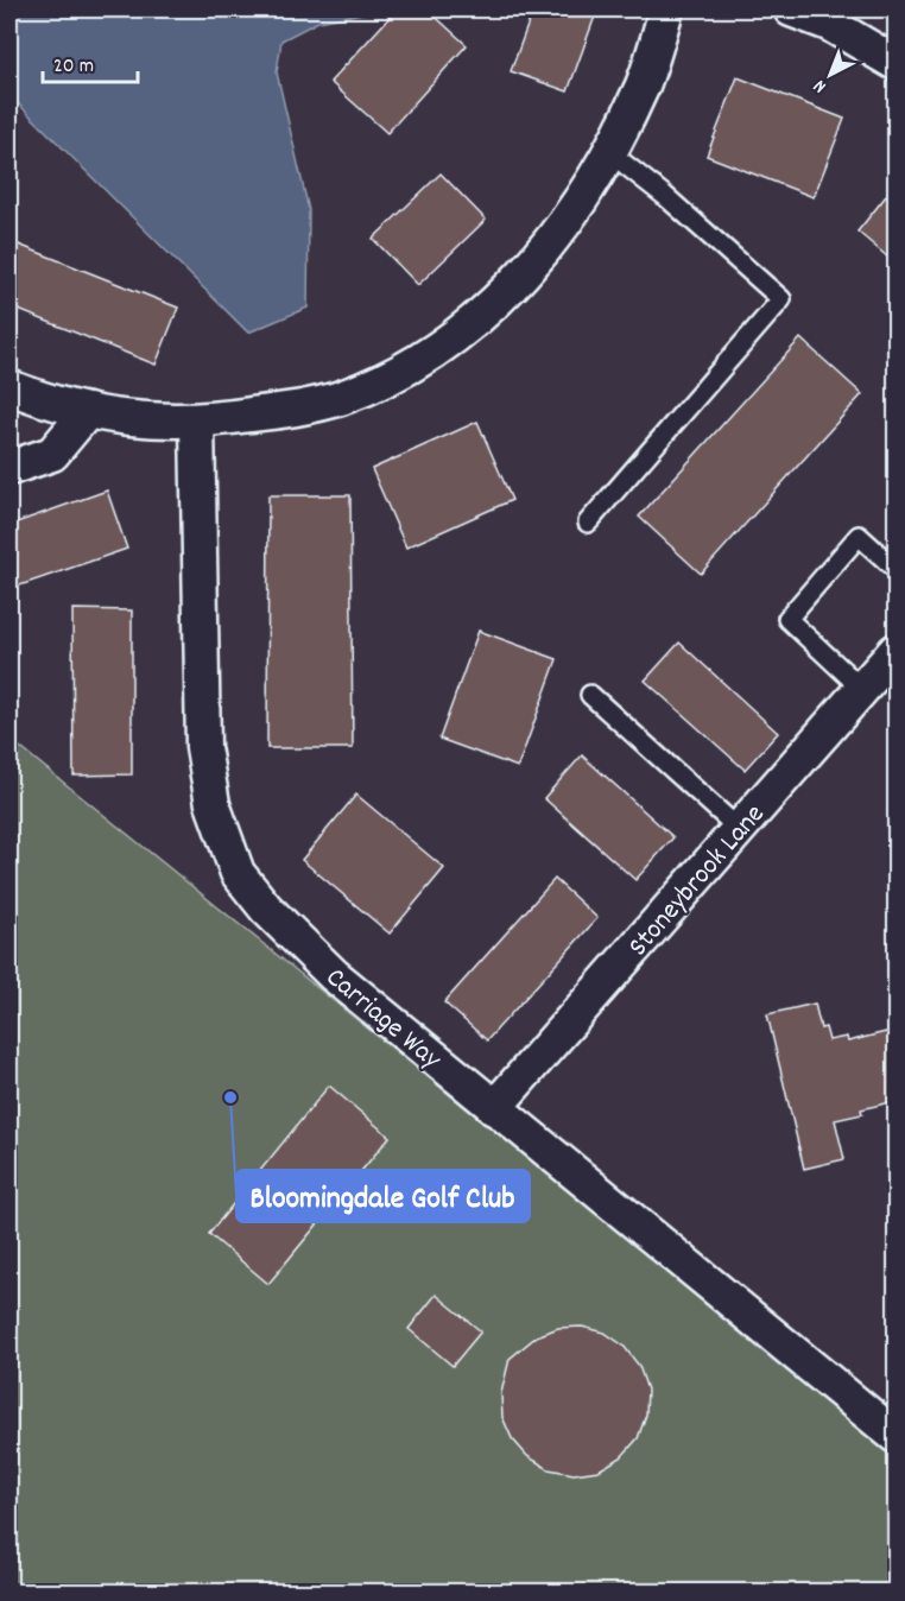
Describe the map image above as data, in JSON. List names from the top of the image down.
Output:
{
  "streets": {
    "street": ["Stoneybrook Lane", "Carriage Way"]
  },
  "crossings": [
    ["Stoneybrook Lane", "Carriage Way"]
  ],
  "places": ["Bloomingdale Golf Club"],
  "scale_bar": "20 m",
  "north": "bottom left"
}
